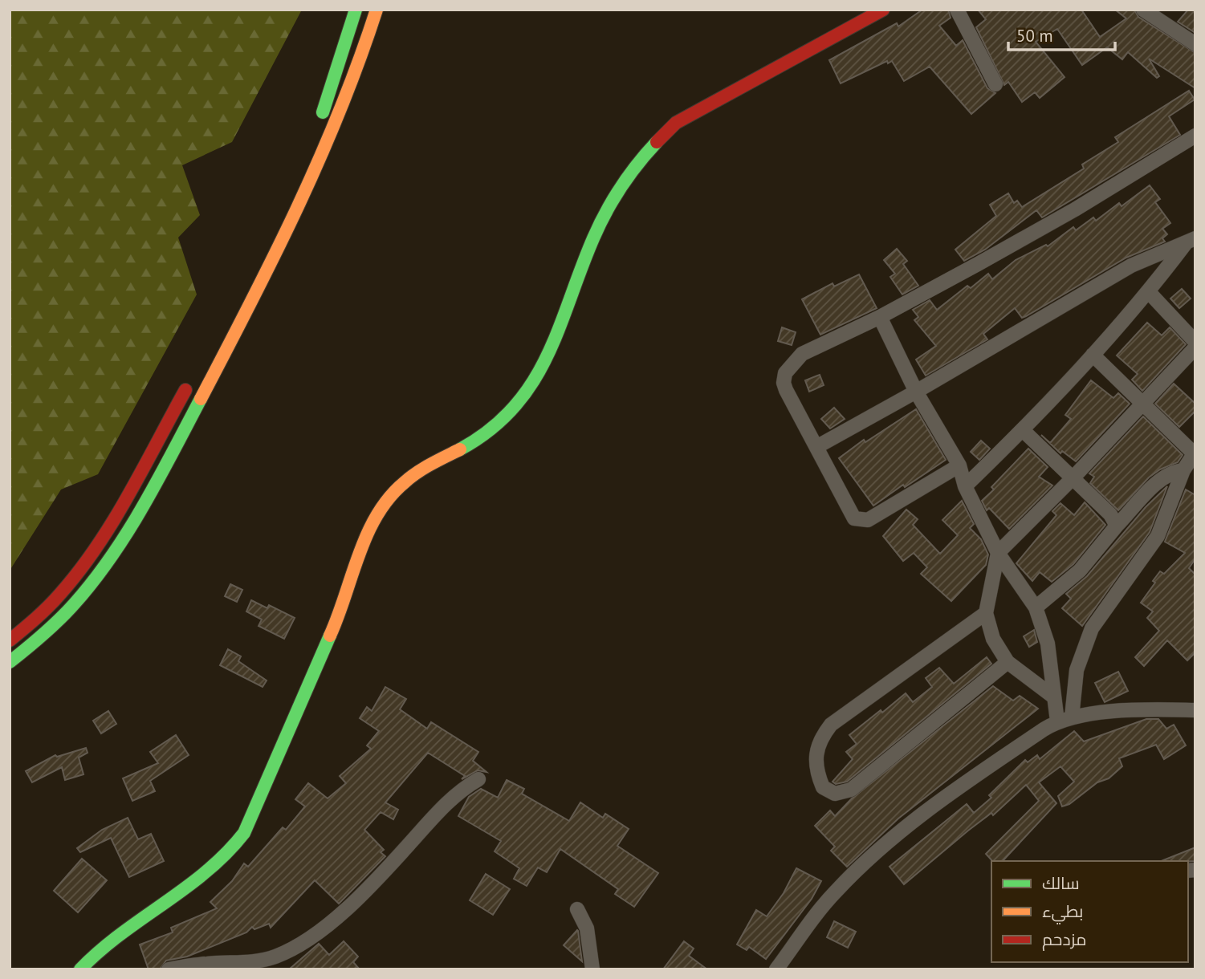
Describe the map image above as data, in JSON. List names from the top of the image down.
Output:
{
  "legend": ["سالك", "بطيء", "مزدحم"],
  "scale_bar": "50 m"
}
